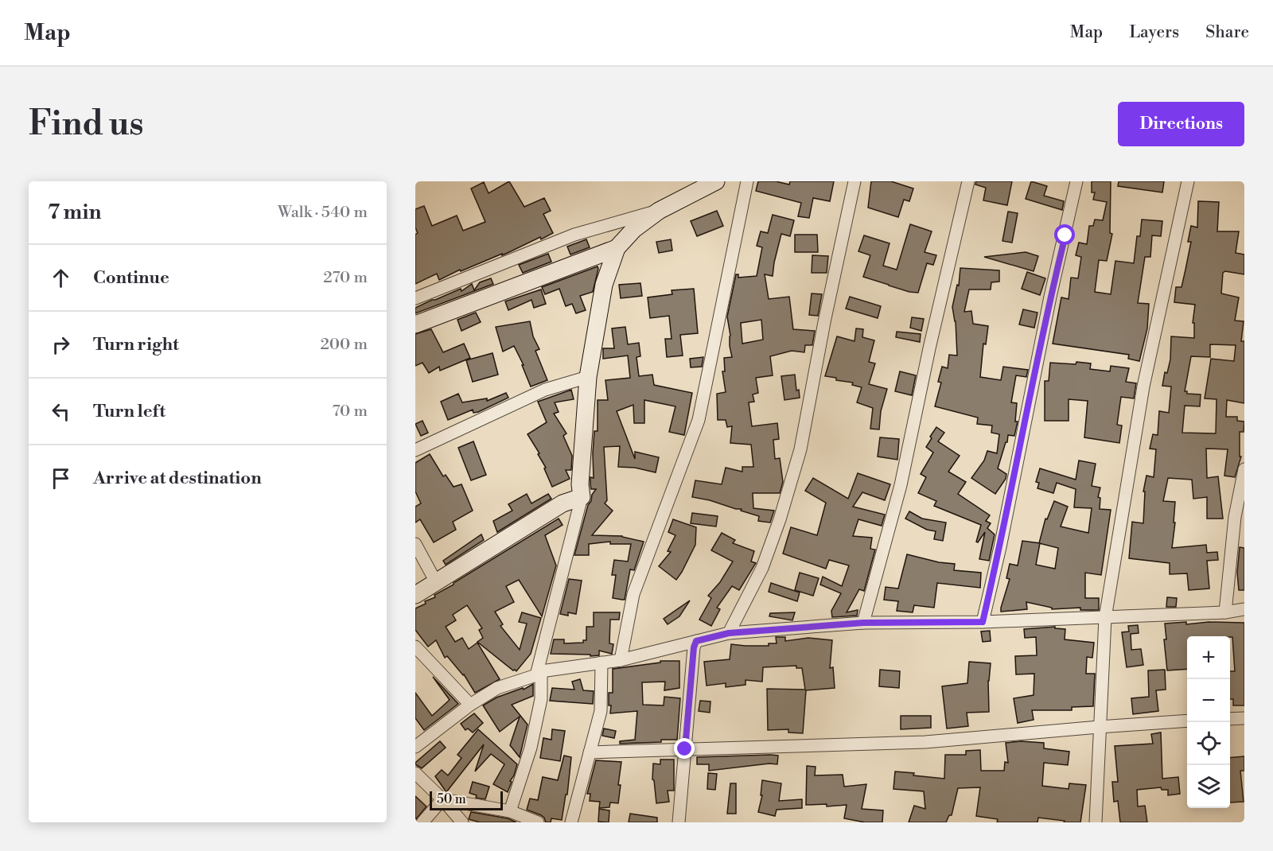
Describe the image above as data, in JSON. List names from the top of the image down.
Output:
{
  "scale_bar": "50 m",
  "page": {
    "header": "Map",
    "nav": ["Map", "Layers", "Share"],
    "buttons": "Directions",
    "title": "Find us",
    "heading": ["7 min", "Walk · 540 m"],
    "list": [
      ["Continue", "270 m"],
      ["Turn right", "200 m"],
      ["Turn left", "70 m"],
      "Arrive at destination"
    ],
    "map_buttons": ["+", "−"],
    "scale": "50 m"
  }
}
